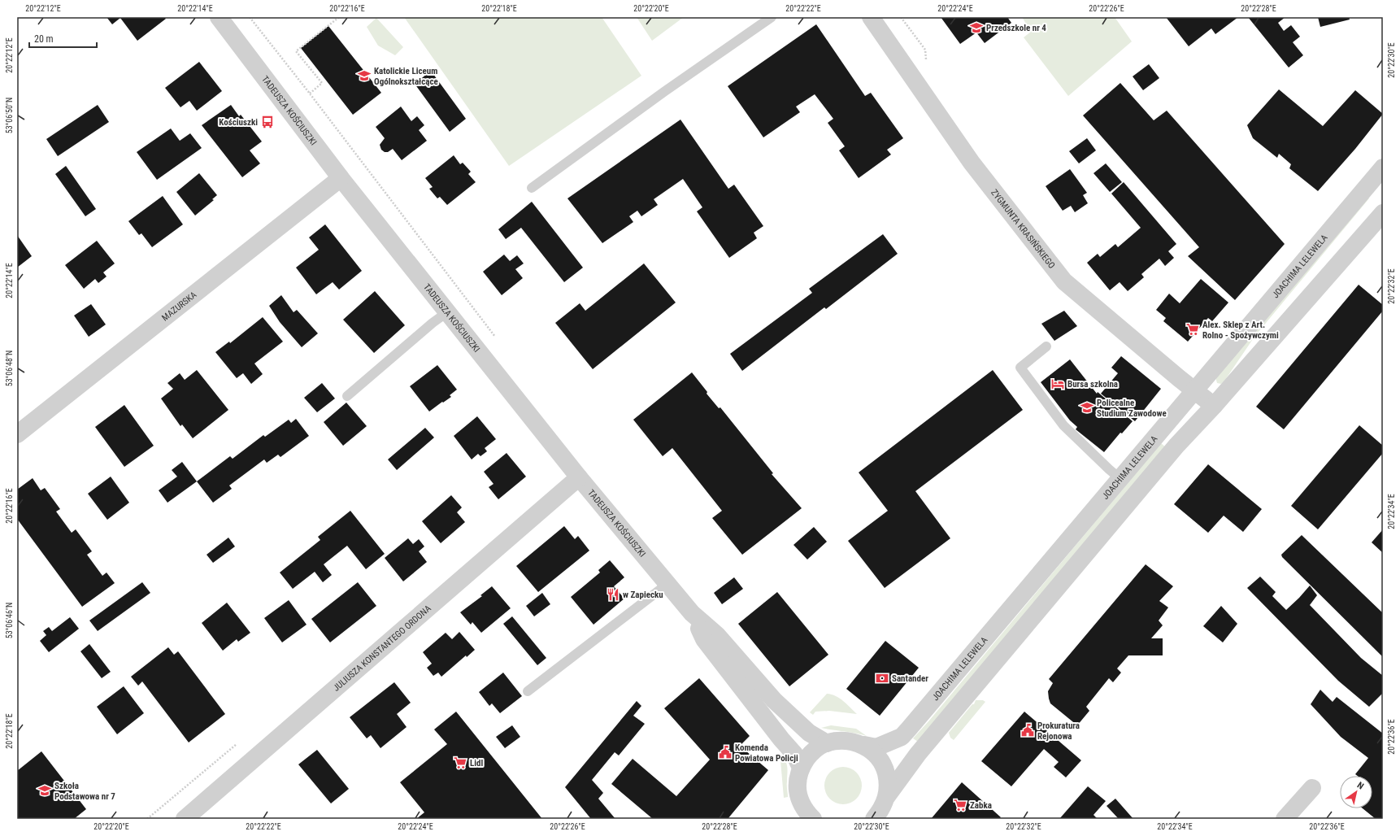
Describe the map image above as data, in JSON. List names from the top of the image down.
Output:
{
  "streets": {
    "street": [
      "TADEUSZA KOŚCIUSZKI",
      "ZYGMUNTA KRASIŃSKIEGO",
      "JOACHIMA LELEWELA",
      "MAZURSKA",
      "JULIUSZA KONSTANTEGO ORDONA"
    ]
  },
  "crossings": [
    ["TADEUSZA KOŚCIUSZKI", "JOACHIMA LELEWELA"],
    ["TADEUSZA KOŚCIUSZKI", "MAZURSKA"],
    ["TADEUSZA KOŚCIUSZKI", "JULIUSZA KONSTANTEGO ORDONA"],
    ["ZYGMUNTA KRASIŃSKIEGO", "JOACHIMA LELEWELA"]
  ],
  "places": {
    "school or university": [
      "Przedszkole nr 4",
      "Katolickie Liceum Ogólnokształcące",
      "Policealne Studium Zawodowe",
      "Szkoła Podstawowa nr 7"
    ],
    "bus stop": ["Kościuszki"],
    "supermarket": ["Alex. Sklep z Art. Rolno - Spożywczymi", "Lidl", "Zabka"],
    "hotel": ["Bursa szkolna"],
    "restaurant": ["w Zapiecku"],
    "bank": ["Santander"],
    "public building": ["Prokuratura Rejonowa", "Komenda Powiatowa Policji"]
  },
  "scale_bar": "20 m",
  "north": "top right",
  "coordinates": [
    "20°22'12\"E",
    "20°22'14\"E",
    "20°22'16\"E",
    "20°22'18\"E",
    "20°22'20\"E",
    "20°22'22\"E",
    "20°22'24\"E",
    "20°22'26\"E",
    "20°22'28\"E",
    "20°22'30\"E",
    "53°06'50\"N",
    "20°22'32\"E",
    "53°06'48\"N",
    "20°22'34\"E",
    "53°06'46\"N",
    "20°22'36\"E"
  ]
}
